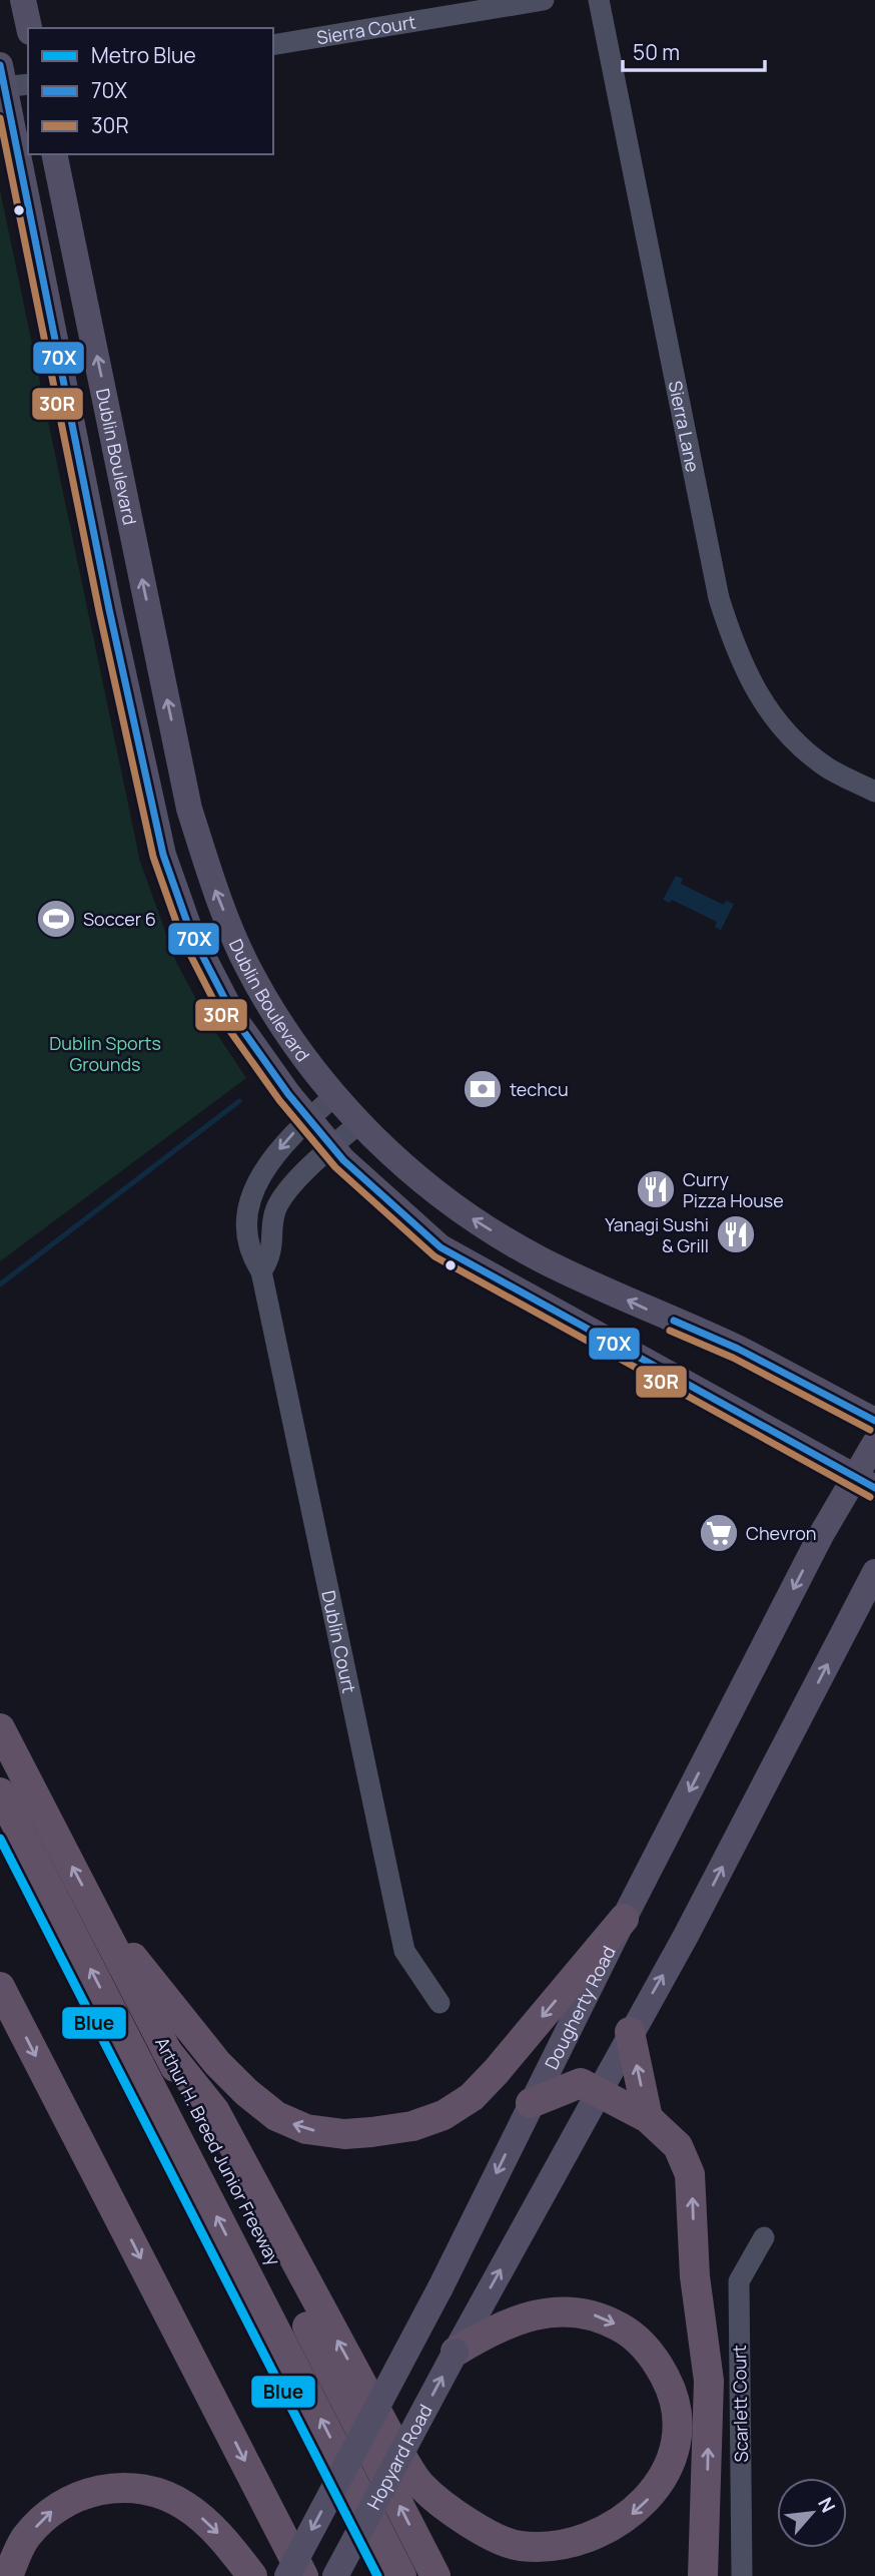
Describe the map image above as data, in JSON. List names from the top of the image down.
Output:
{
  "streets": {
    "highway": ["Arthur H. Breed Junior Freeway"],
    "main road": ["Dublin Boulevard", "Dougherty Road", "Hopyard Road"],
    "street": [
      "Sierra Court",
      "Sierra Lane",
      "Dublin Court",
      "Scarlett Court"
    ]
  },
  "crossings": [
    ["Dublin Boulevard", "Dublin Court"],
    ["Dublin Boulevard", "Dougherty Road"]
  ],
  "one_way": ["Hopyard Road"],
  "parks": ["Dublin Sports Grounds"],
  "places": {
    "sports": ["Soccer 6"],
    "bank": ["techcu"],
    "restaurant": ["Curry Pizza House", "Yanagi Sushi & Grill"],
    "supermarket": ["Chevron"]
  },
  "lines": ["transit line 70X", "transit line 30R", "metro line Blue"],
  "legend": ["Metro Blue", "70X", "30R"],
  "scale_bar": "50 m",
  "north": "top right"
}
